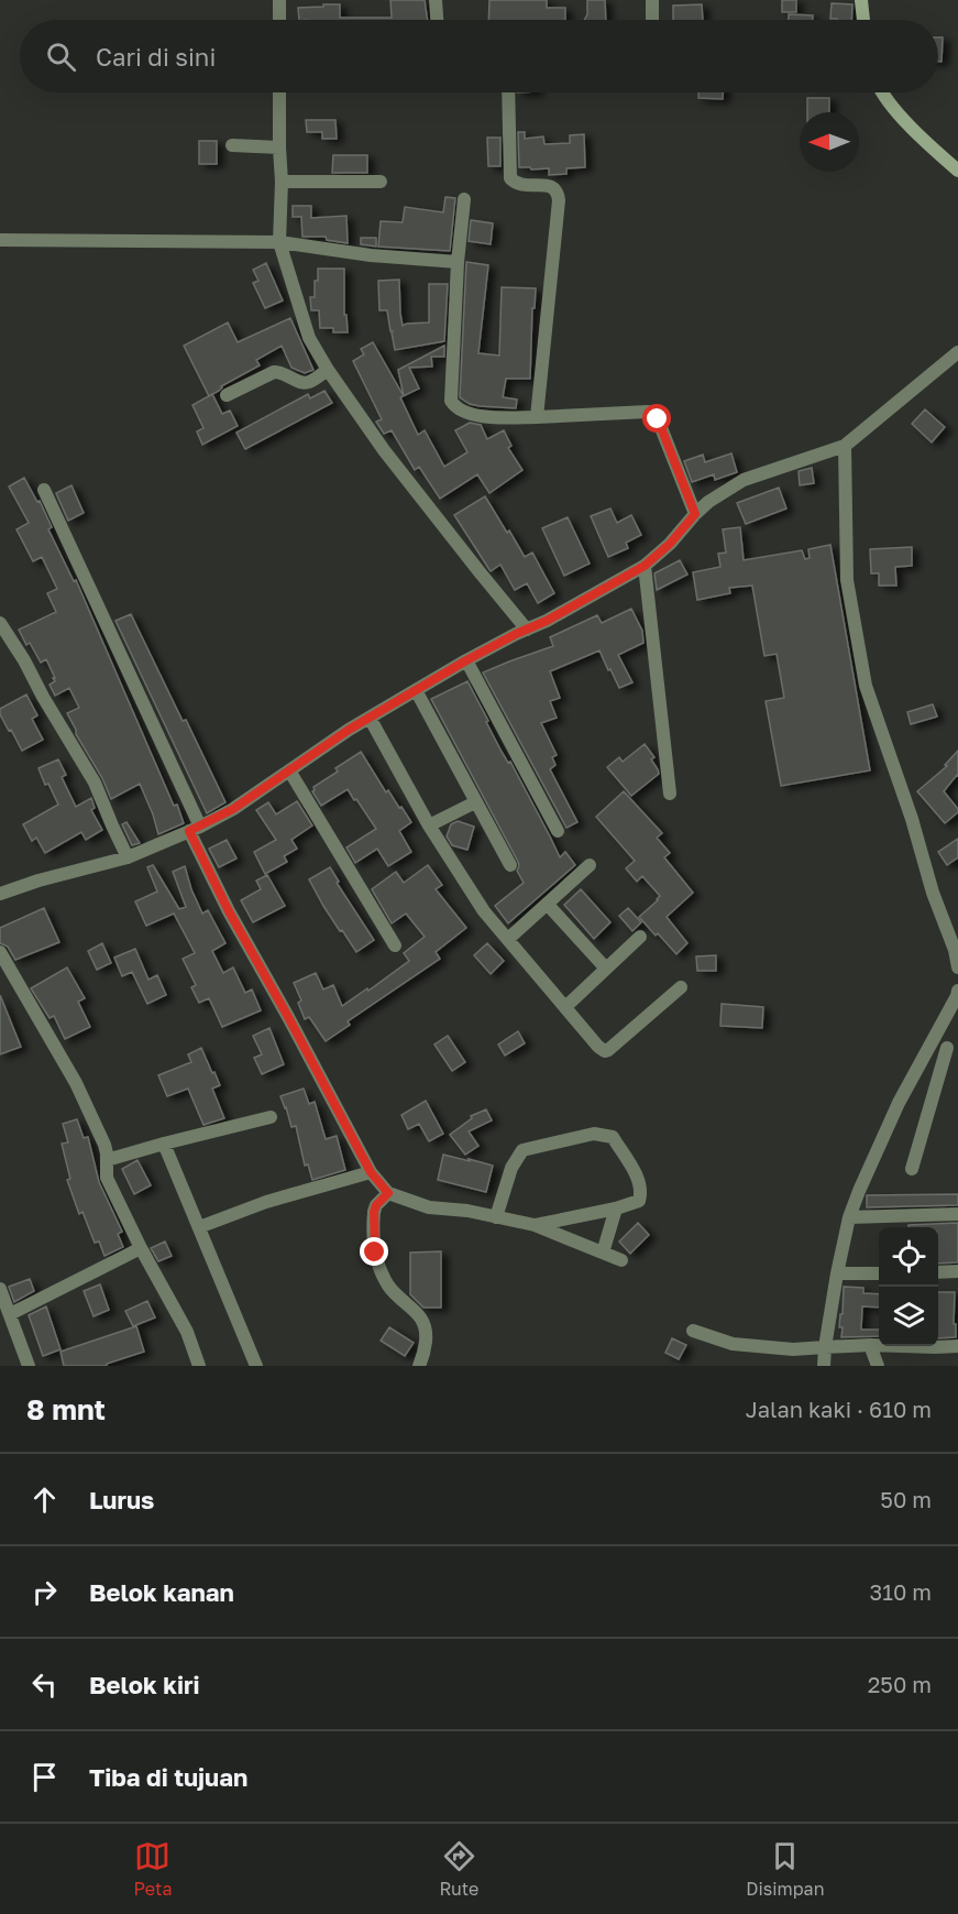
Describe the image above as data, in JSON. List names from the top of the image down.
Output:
{
  "north": "left",
  "page": {
    "search": "Cari di sini",
    "heading": ["8 mnt", "Jalan kaki · 610 m"],
    "list": [
      ["Lurus", "50 m"],
      ["Belok kanan", "310 m"],
      ["Belok kiri", "250 m"],
      "Tiba di tujuan"
    ],
    "nav": ["Peta", "Rute", "Disimpan"]
  }
}
